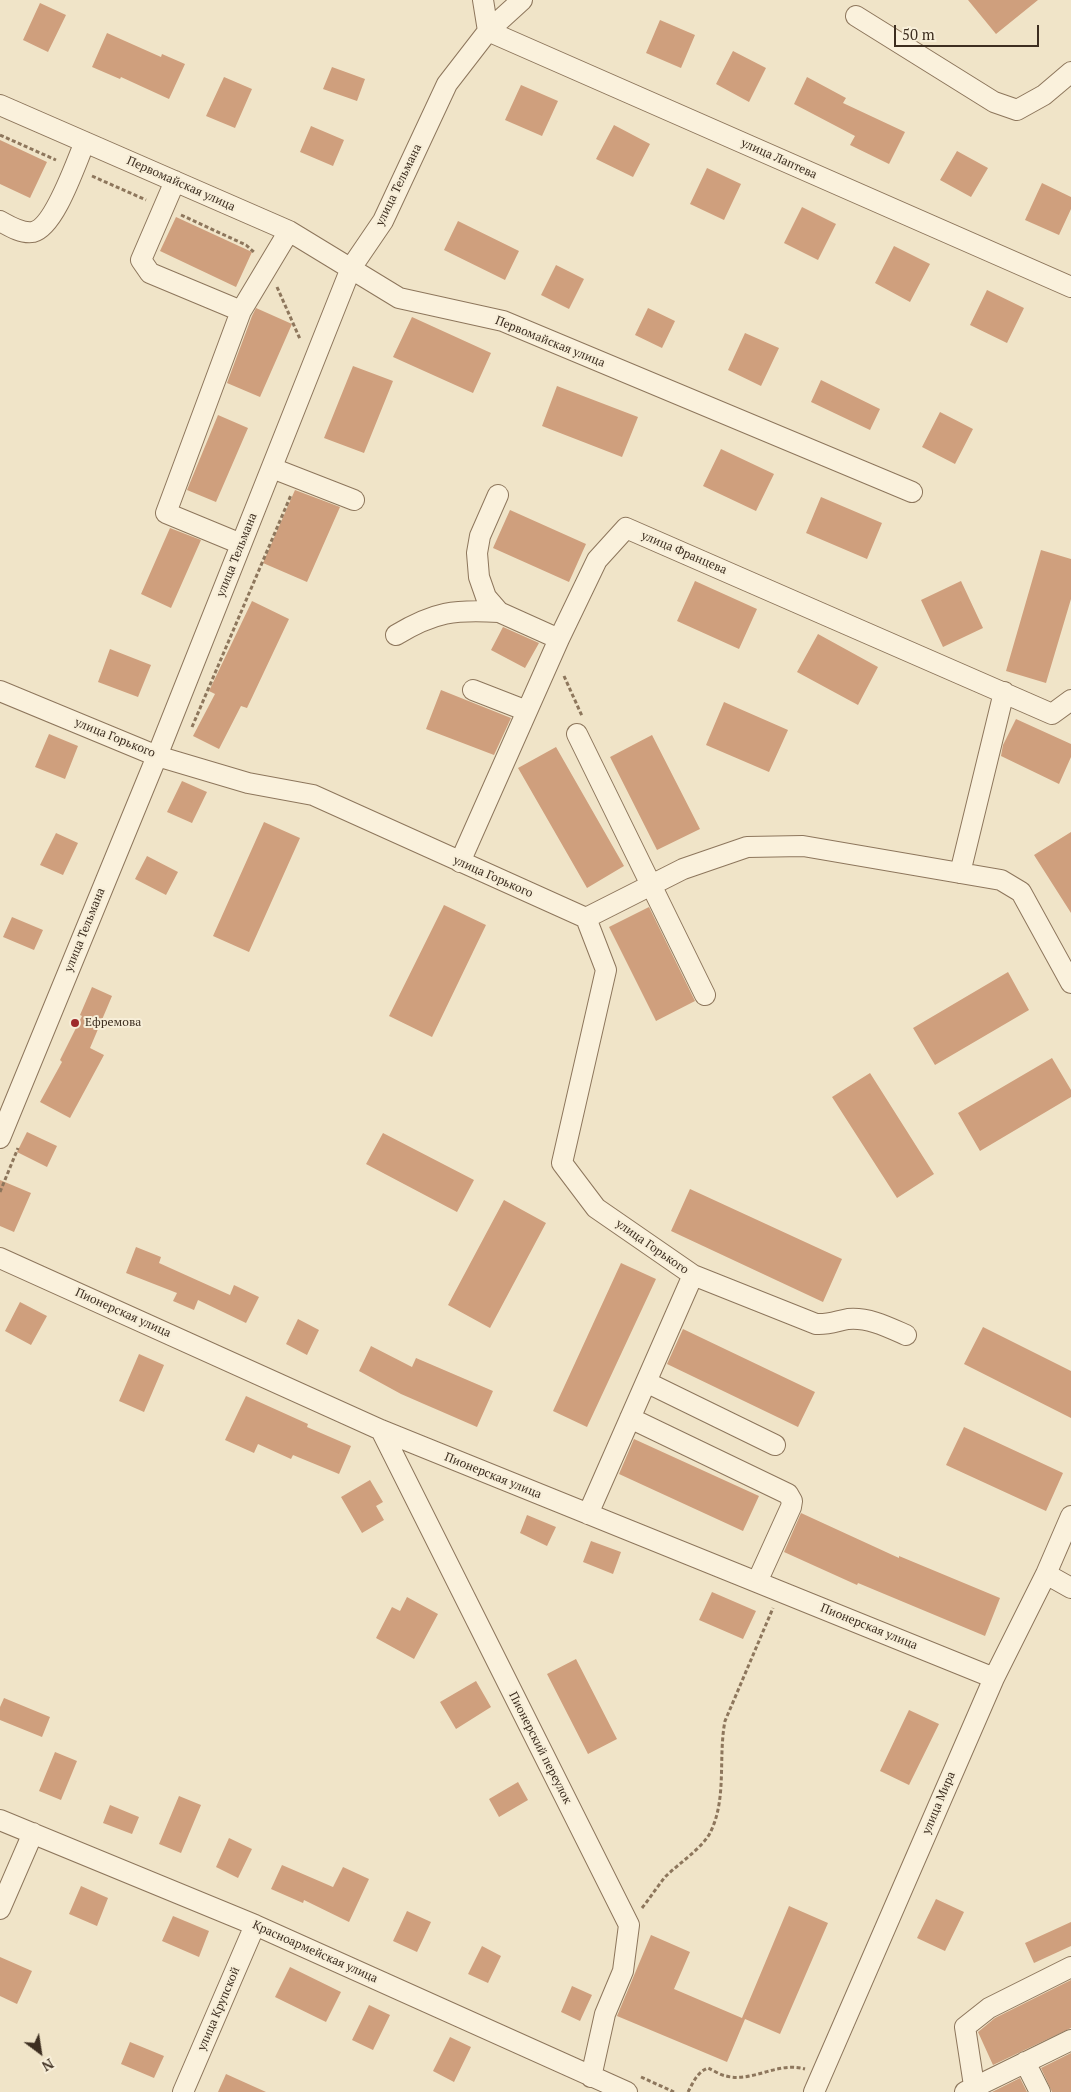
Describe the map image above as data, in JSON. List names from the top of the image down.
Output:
{
  "streets": {
    "street": [
      "улица Лаптева",
      "Первомайская улица",
      "улица Тельмана",
      "улица Францева",
      "улица Горького",
      "Пионерская улица",
      "Пионерский переулок",
      "улица Мира",
      "Красноармейская улица",
      "улица Крупской"
    ]
  },
  "crossings": [
    ["улица Лаптева", "улица Тельмана"],
    ["Первомайская улица", "улица Тельмана"],
    ["улица Тельмана", "улица Горького"],
    ["улица Францева", "улица Горького"],
    ["Пионерская улица", "Пионерский переулок"],
    ["Пионерская улица", "улица Мира"],
    ["Красноармейская улица", "улица Крупской"]
  ],
  "places": ["Ефремова"],
  "scale_bar": "50 m",
  "north": "bottom right"
}
